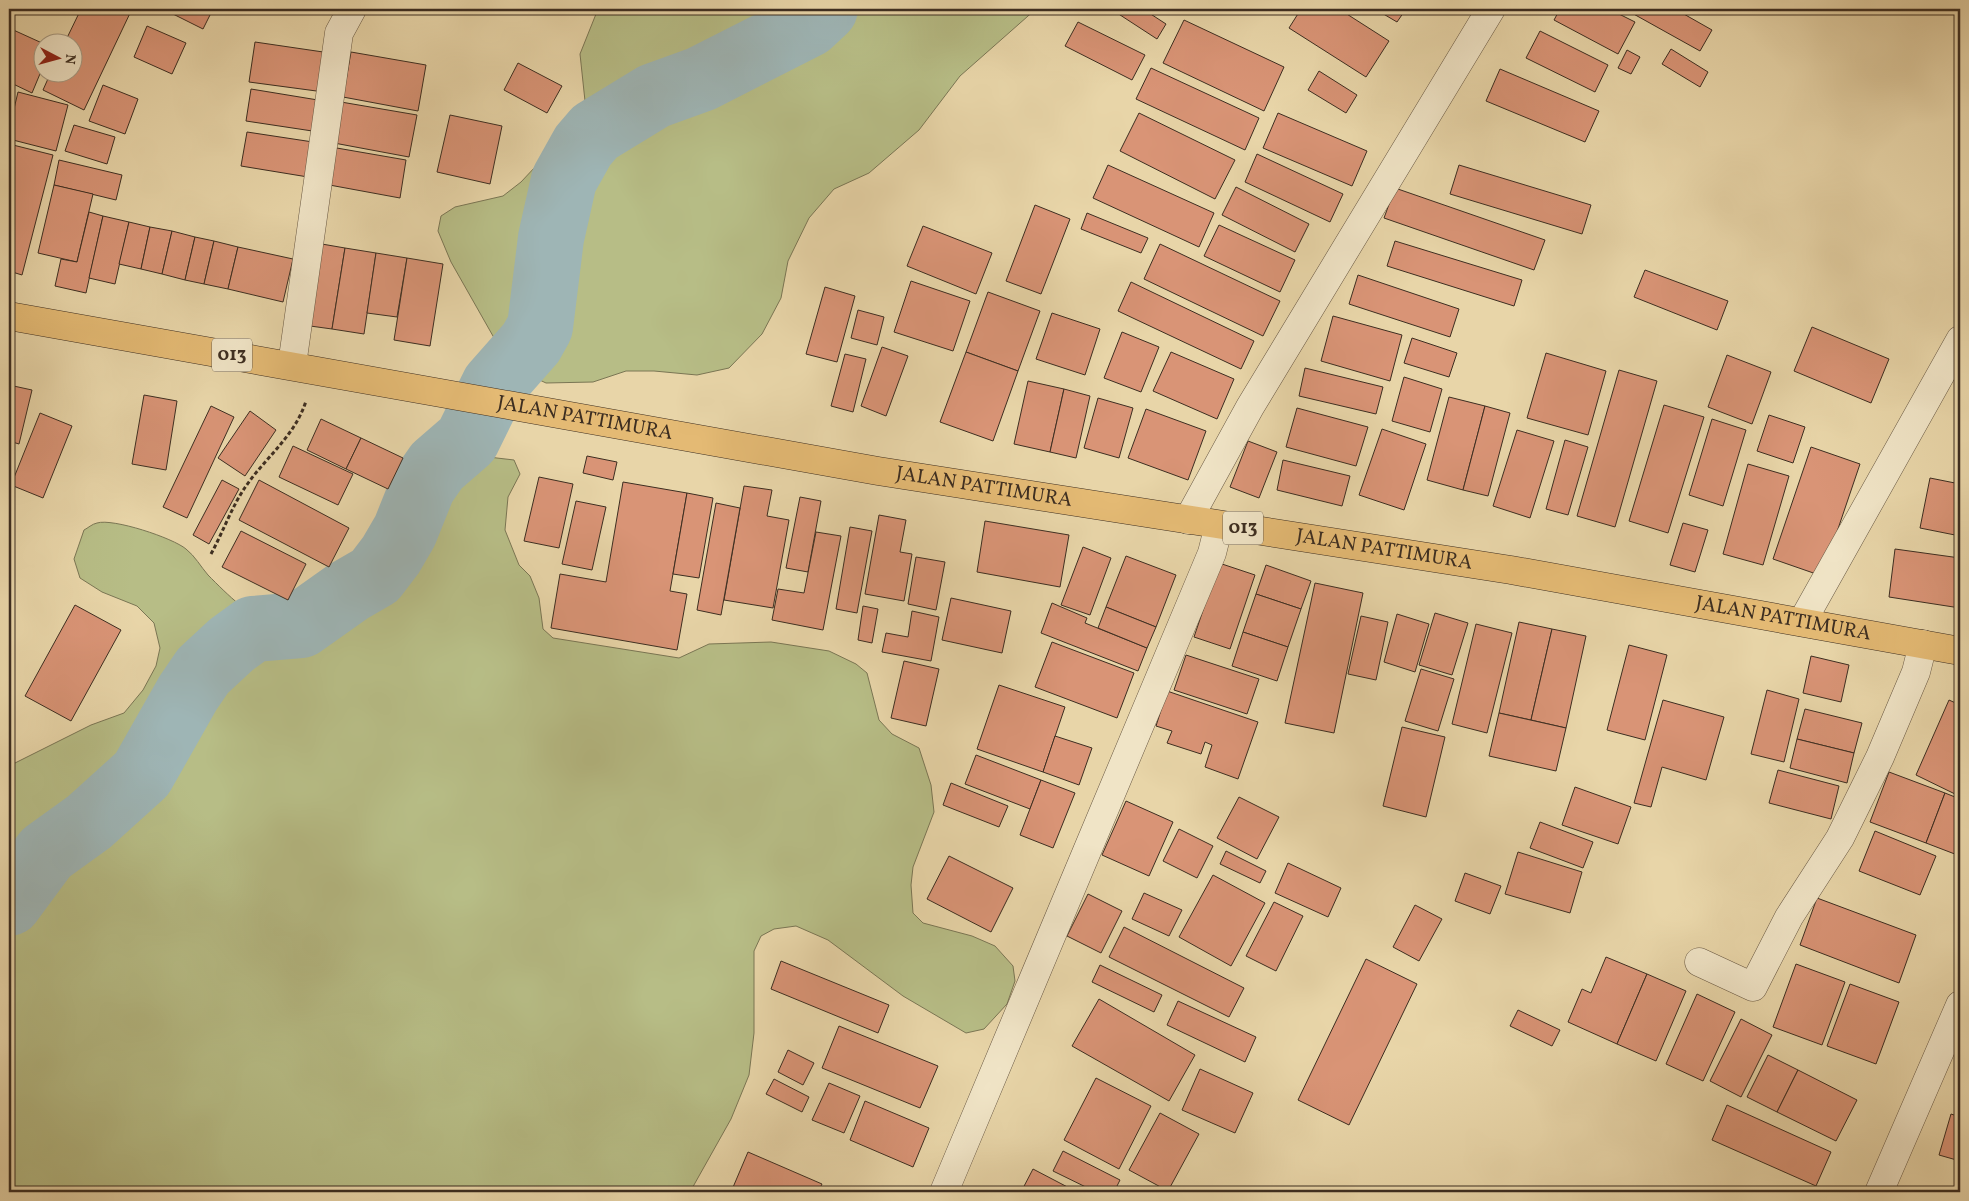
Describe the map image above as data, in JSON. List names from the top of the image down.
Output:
{
  "streets": {
    "main road": ["013", "JALAN PATTIMURA"]
  },
  "north": "right"
}
